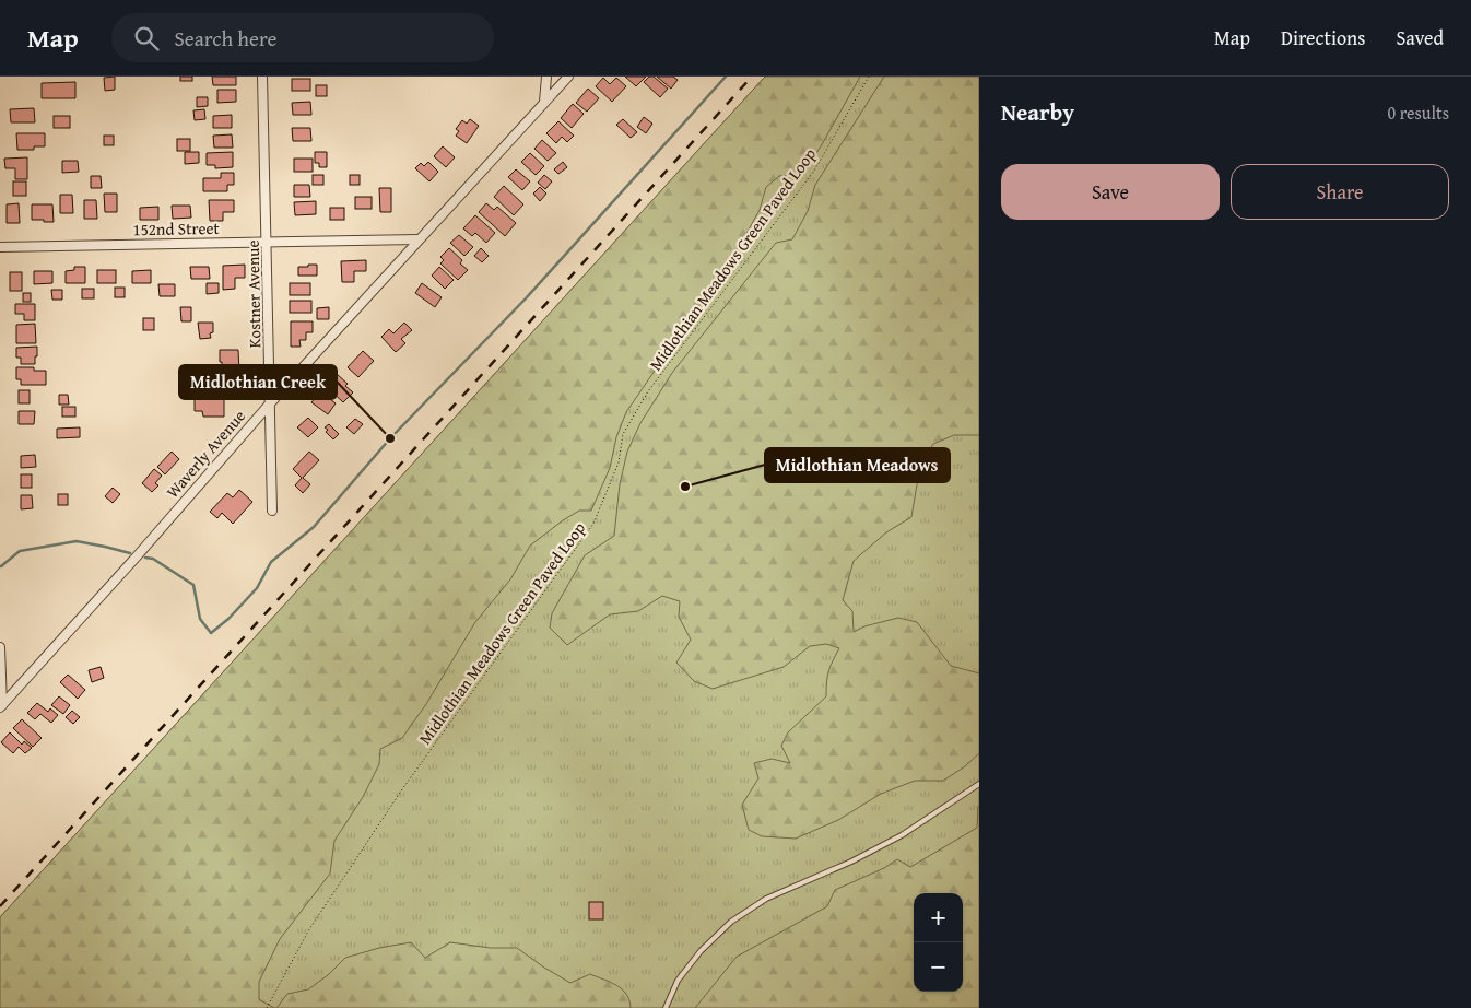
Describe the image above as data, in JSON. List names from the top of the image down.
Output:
{
  "streets": {
    "street": ["152nd Street", "Kostner Avenue", "Waverly Avenue"],
    "path": ["Midlothian Meadows Green Paved Loop"]
  },
  "crossings": [
    ["152nd Street", "Kostner Avenue"],
    ["152nd Street", "Waverly Avenue"],
    ["Kostner Avenue", "Waverly Avenue"]
  ],
  "places": ["Midlothian Creek", "Midlothian Meadows"],
  "page": {
    "header": "Map",
    "search": "Search here",
    "nav": ["Map", "Directions", "Saved"],
    "heading": ["Nearby", "0 results"],
    "buttons": ["Save", "Share"],
    "map_buttons": ["+", "−"]
  }
}
